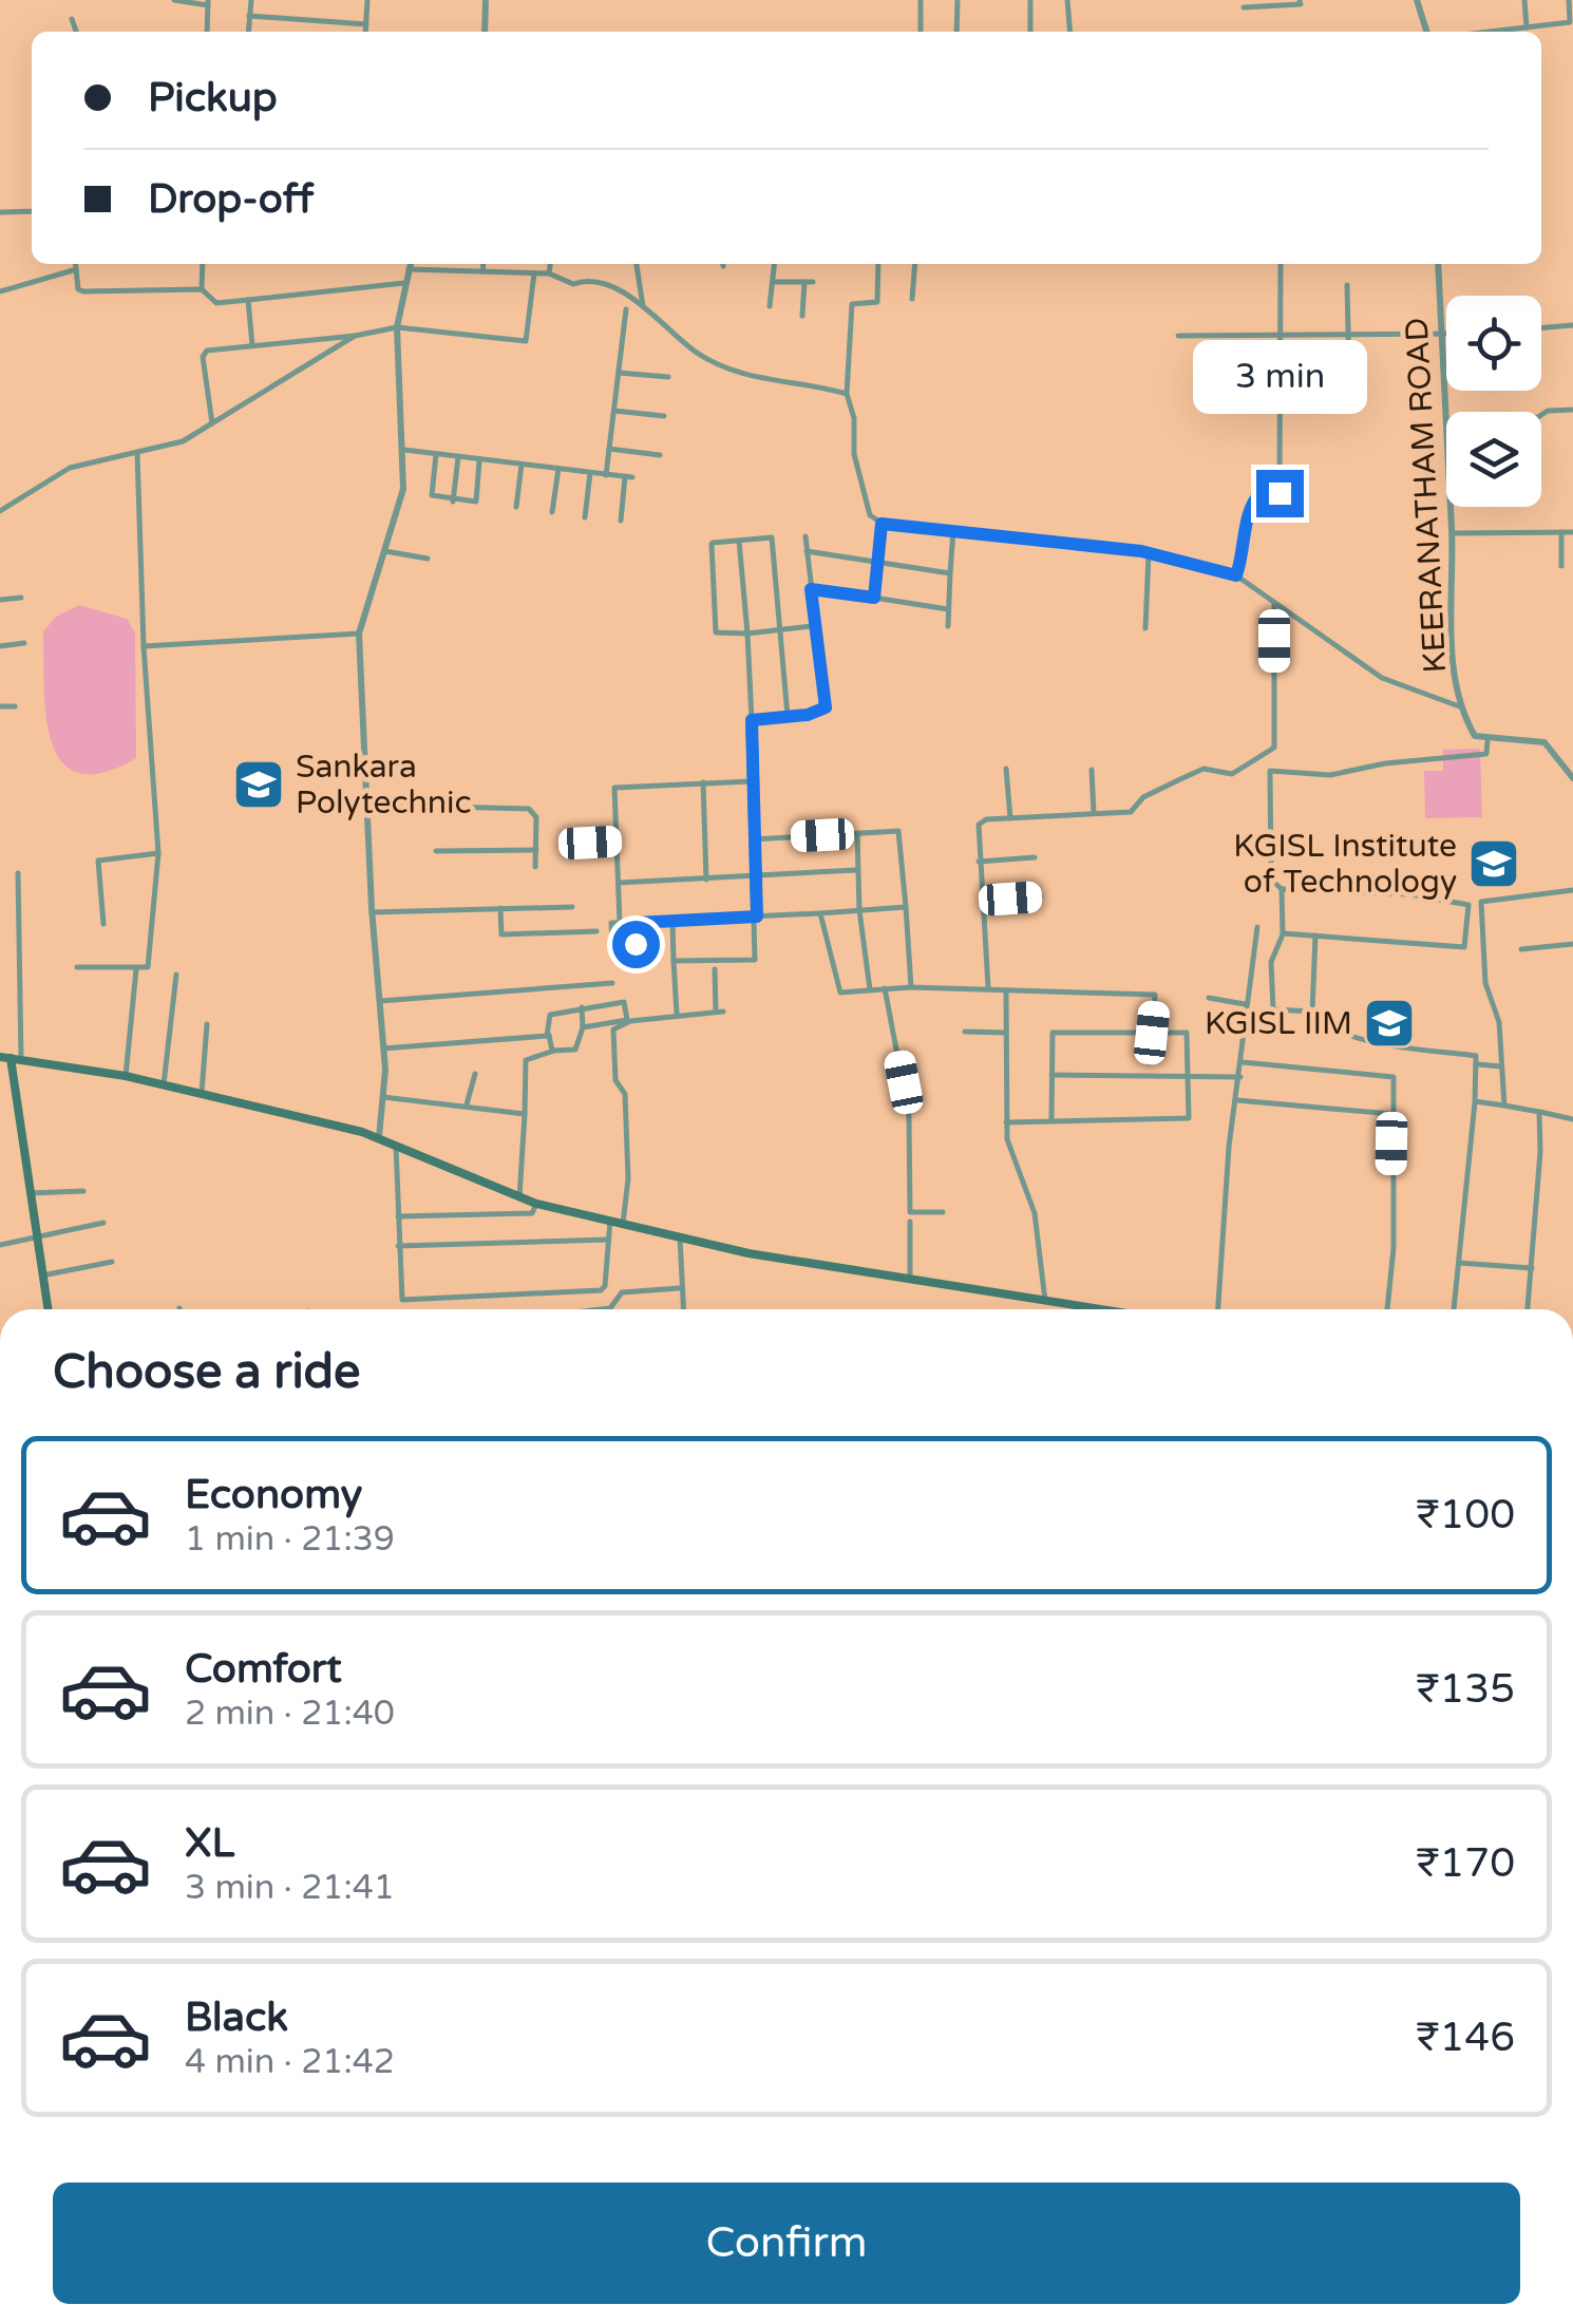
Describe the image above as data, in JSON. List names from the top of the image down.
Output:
{
  "streets": {
    "street": ["KEERANATHAM ROAD"]
  },
  "places": {
    "school or university": ["Sankara Polytechnic", "KGISL Institute of Technology", "KGISL IIM"]
  },
  "page": {
    "banner": ["Pickup", "Drop-off"],
    "bubble": "3 min",
    "heading": "Choose a ride",
    "list": [
      {
        "name": "Economy",
        "note": "1 min · 21:39",
        "value": "₹100"
      },
      {
        "name": "Comfort",
        "note": "2 min · 21:40",
        "value": "₹135"
      },
      {
        "name": "XL",
        "note": "3 min · 21:41",
        "value": "₹170"
      },
      {
        "name": "Black",
        "note": "4 min · 21:42",
        "value": "₹146"
      }
    ],
    "buttons": "Confirm"
  }
}
